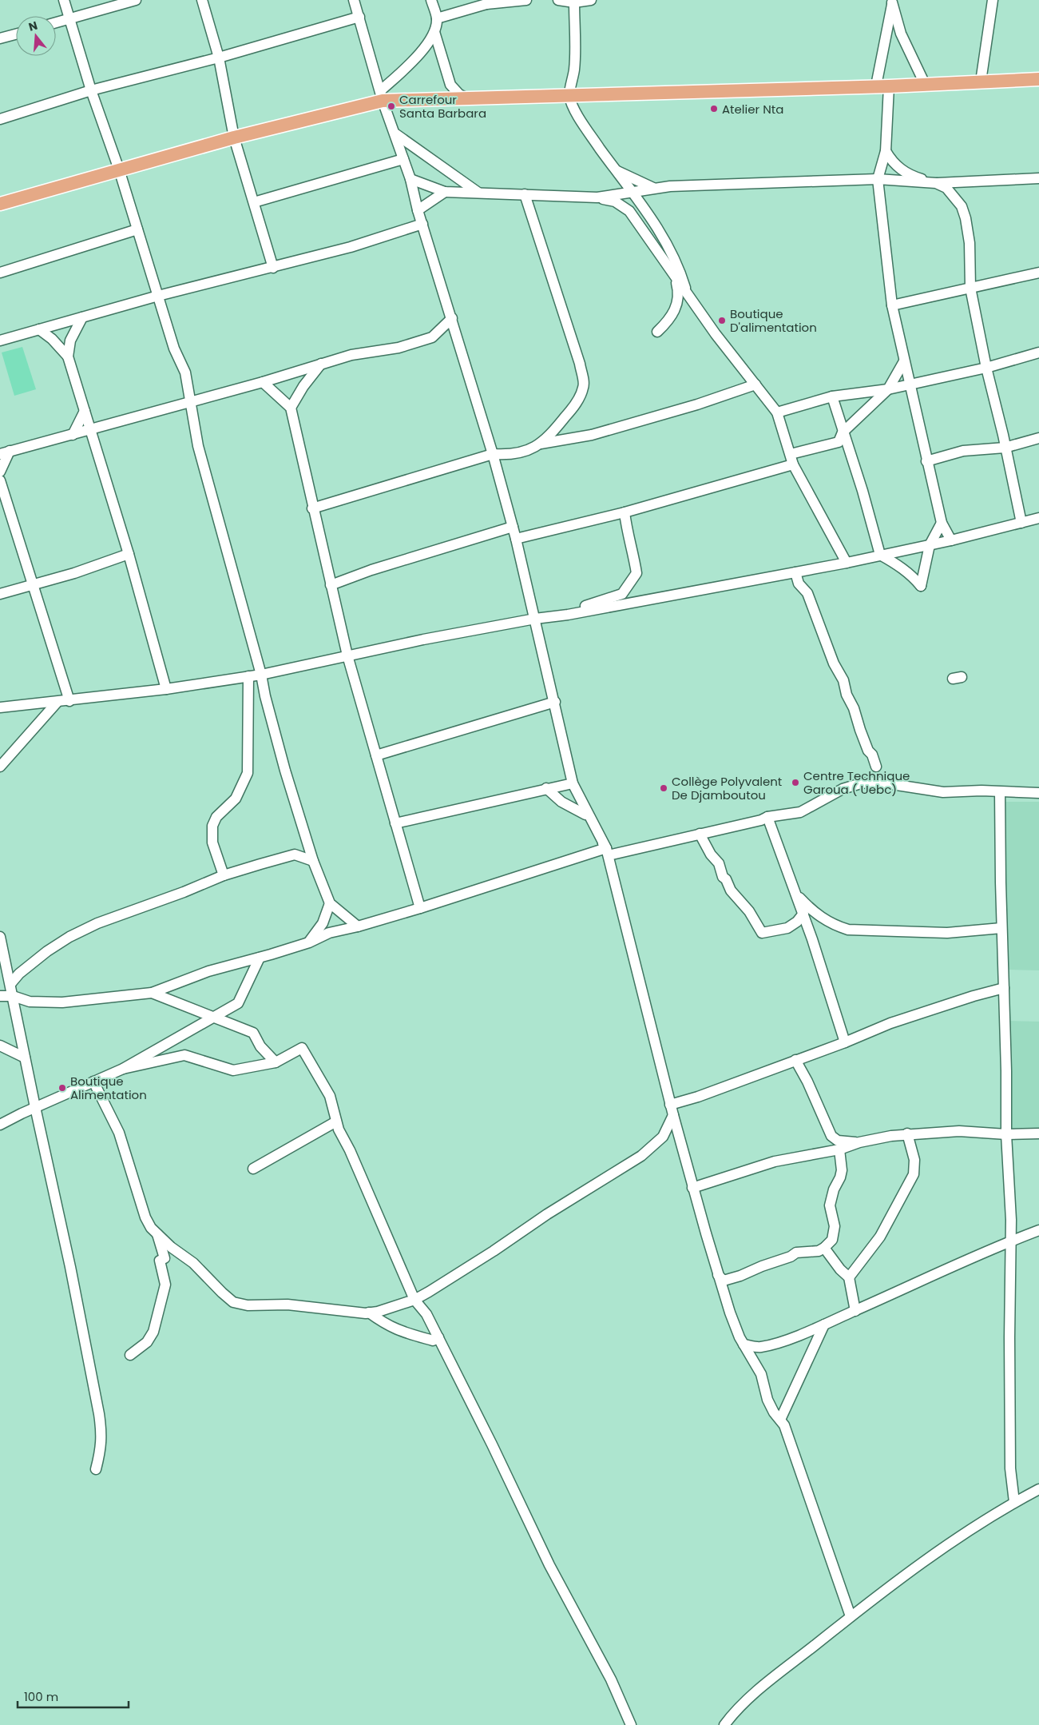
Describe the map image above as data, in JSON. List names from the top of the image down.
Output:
{
  "places": [
    "Carrefour Santa Barbara",
    "Atelier Nta",
    "Boutique D'alimentation",
    "Centre Technique Garoua ( Uebc)",
    "Collège Polyvalent De Djamboutou",
    "Boutique Alimentation"
  ],
  "scale_bar": "100 m",
  "north": "top"
}
